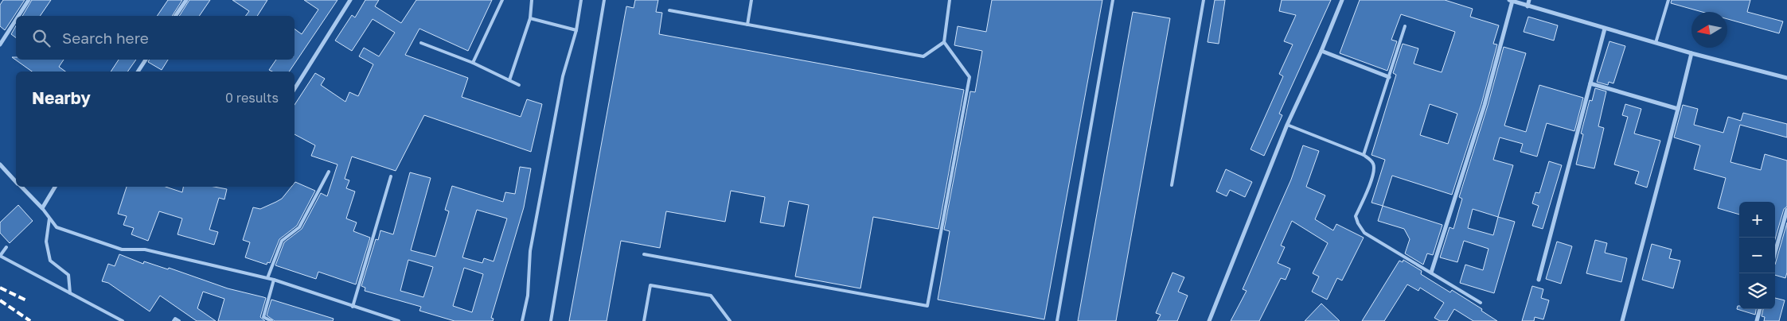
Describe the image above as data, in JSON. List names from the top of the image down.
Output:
{
  "north": "left",
  "page": {
    "search": "Search here",
    "heading": ["Nearby", "0 results"],
    "map_buttons": ["+", "−"]
  }
}
